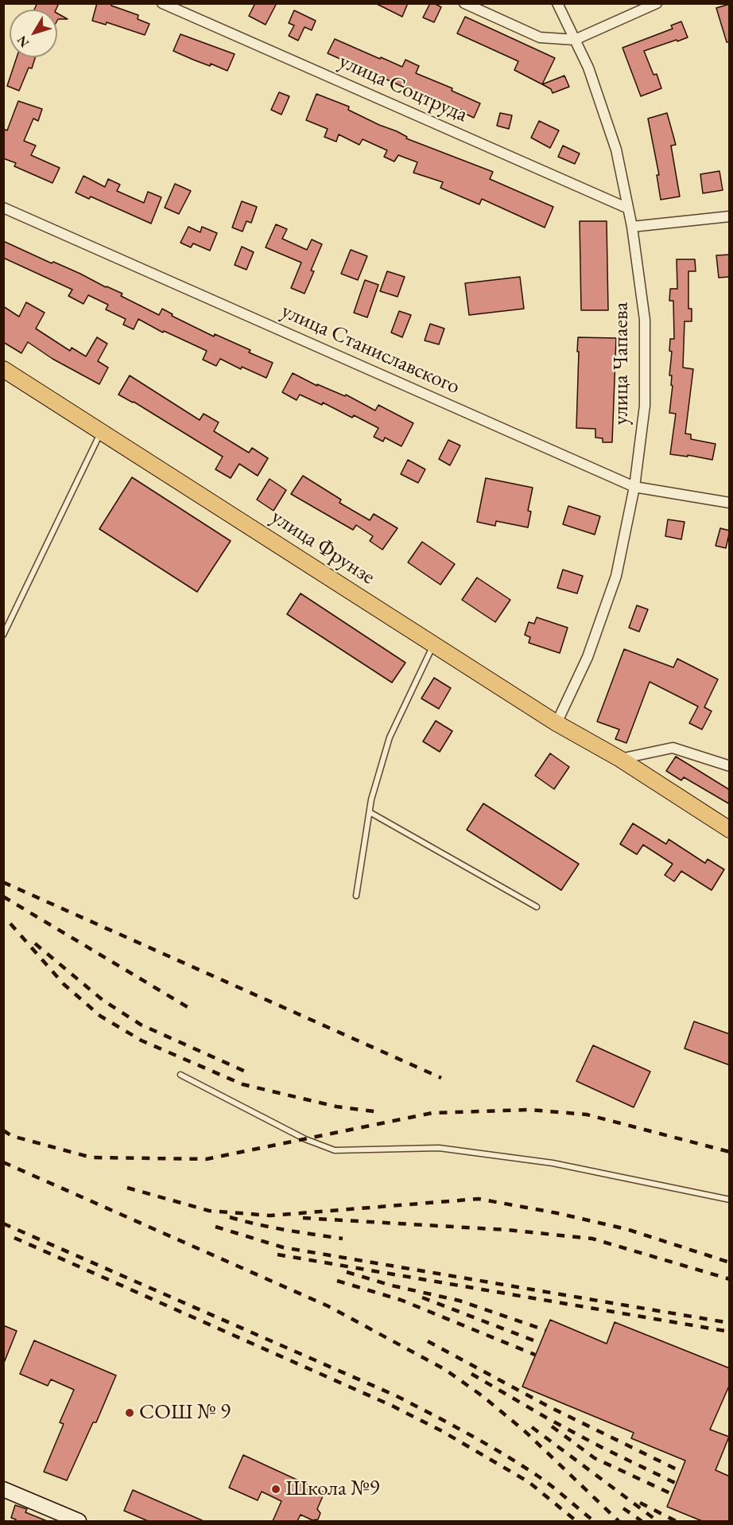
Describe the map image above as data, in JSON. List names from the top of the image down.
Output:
{
  "streets": {
    "main road": ["улица Фрунзе"],
    "street": ["улица Соцтруда", "улица Станиславского", "улица Чапаева"]
  },
  "crossings": [
    ["улица Соцтруда", "улица Чапаева"],
    ["улица Станиславского", "улица Чапаева"],
    ["улица Чапаева", "улица Фрунзе"]
  ],
  "places": ["СОШ № 9", "Школа №9"],
  "north": "bottom left"
}
